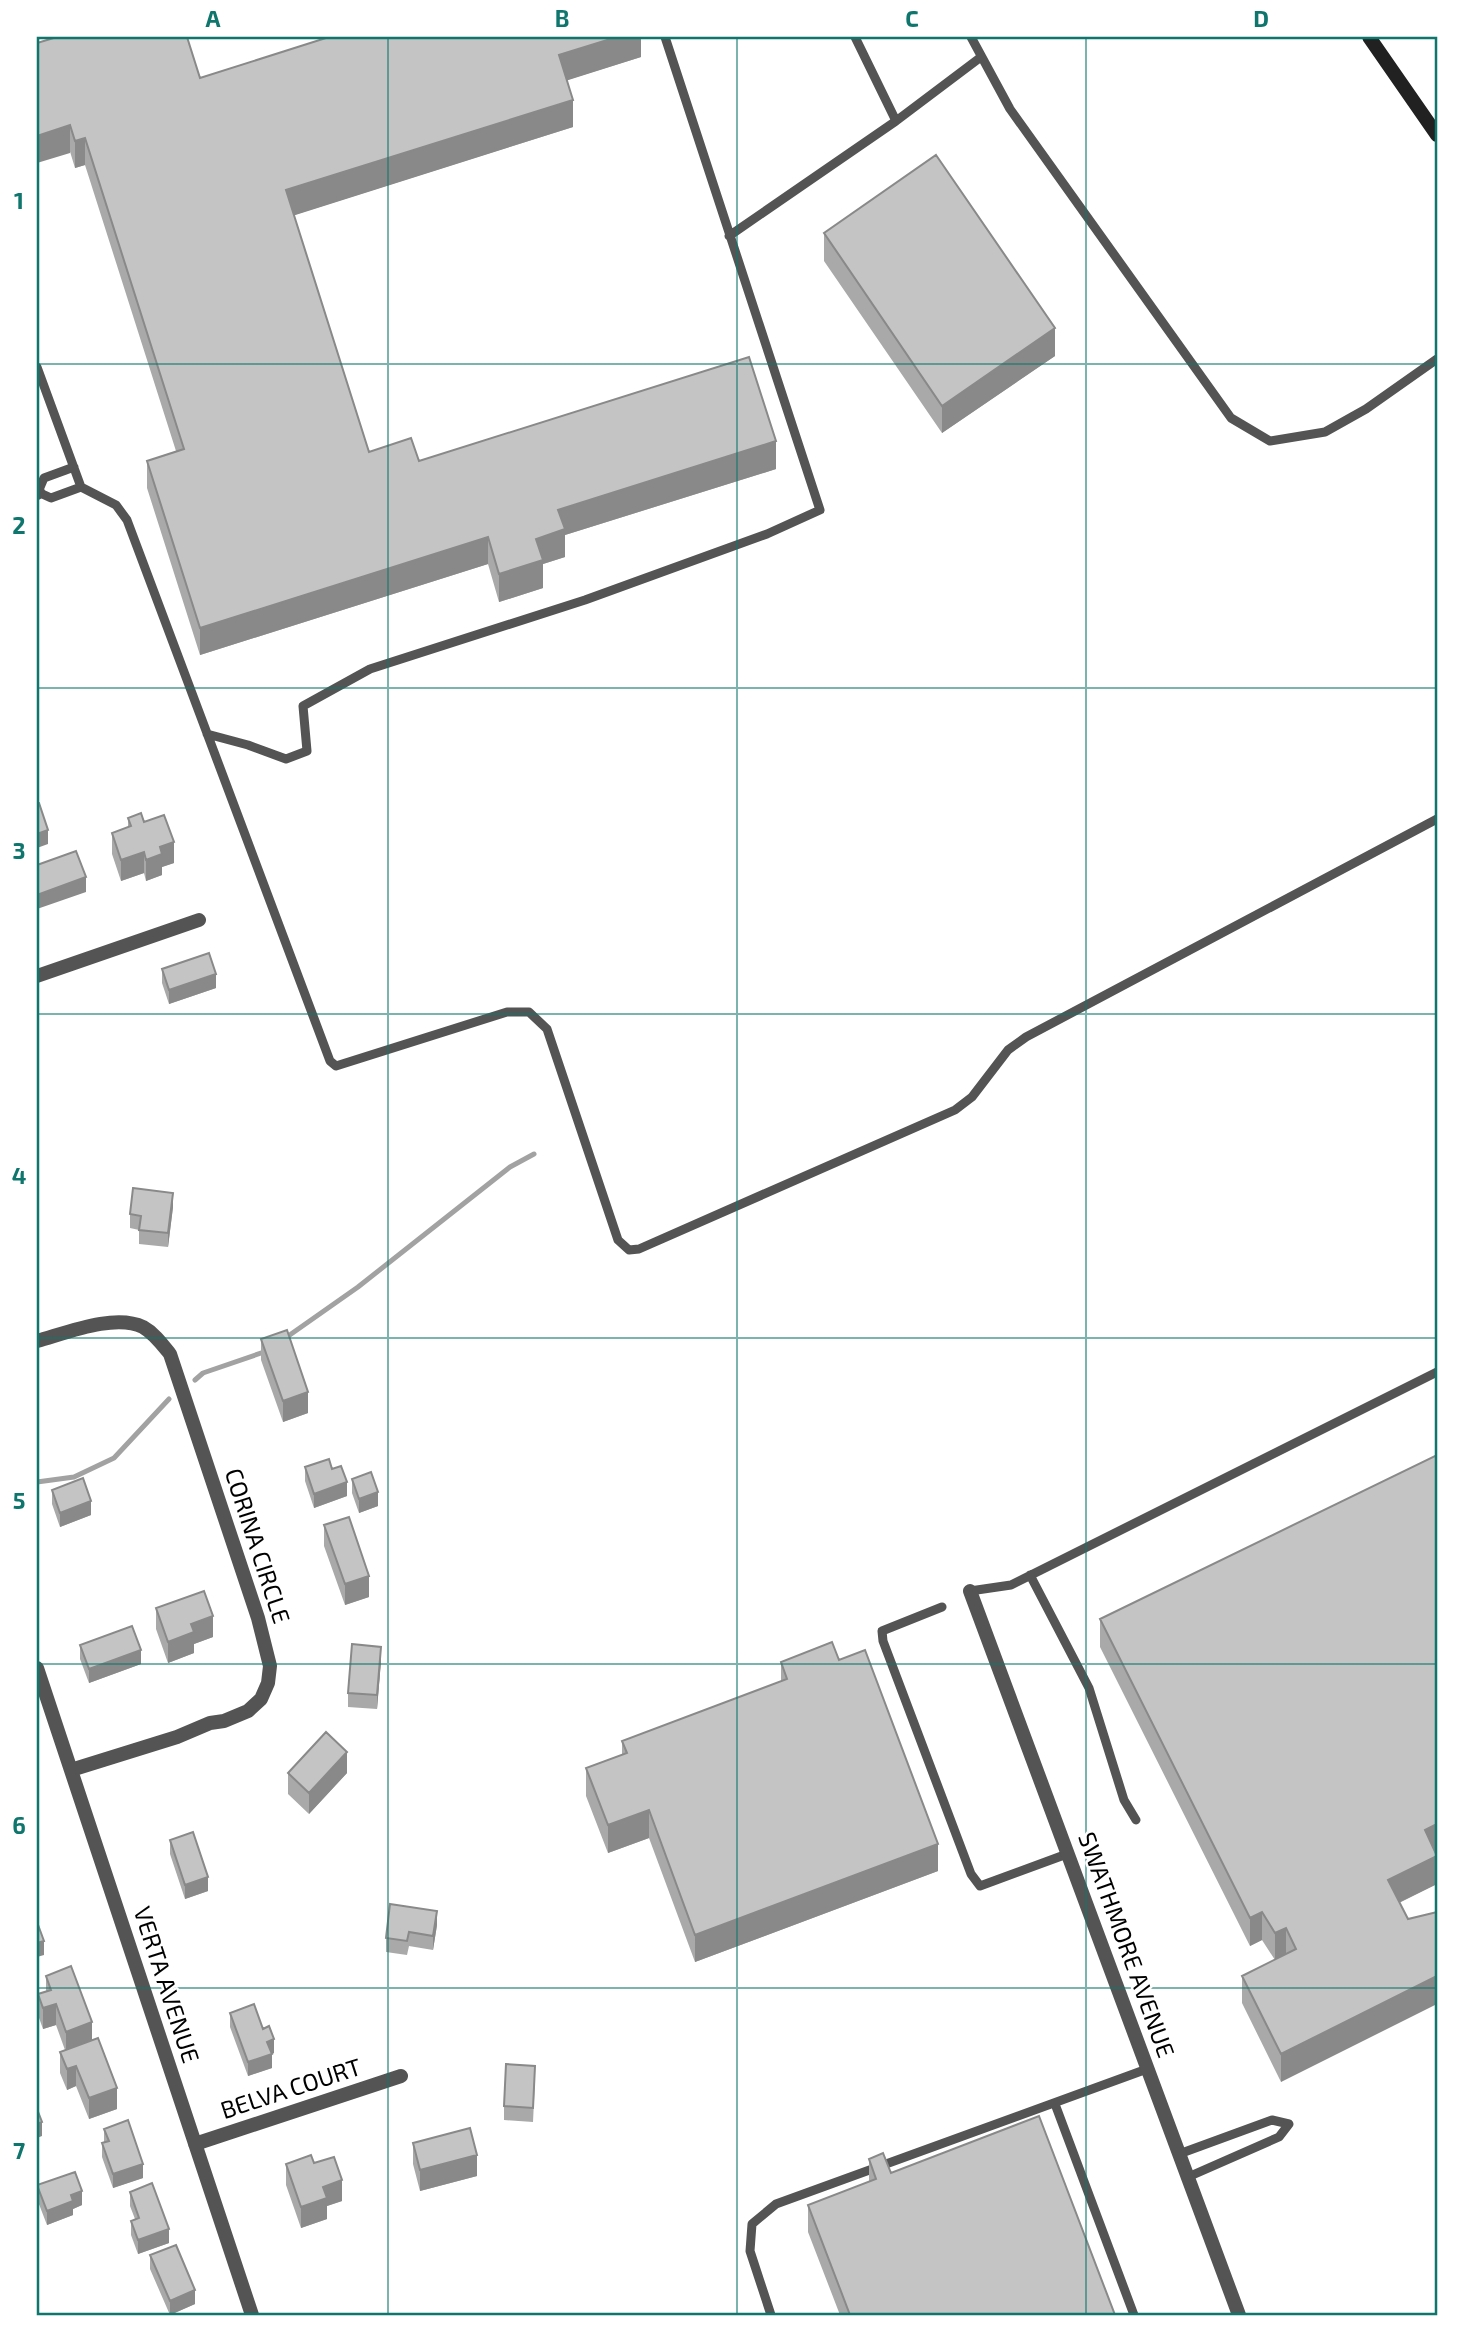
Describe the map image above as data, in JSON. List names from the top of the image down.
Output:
{
  "streets": {
    "street": [
      "CORINA CIRCLE",
      "SWATHMORE AVENUE",
      "VERTA AVENUE",
      "BELVA COURT"
    ]
  },
  "crossings": [
    ["CORINA CIRCLE", "VERTA AVENUE"],
    ["VERTA AVENUE", "BELVA COURT"]
  ],
  "grid": {
    "columns": [
      "A",
      "B",
      "C",
      "D"
    ],
    "rows": [
      "1",
      "2",
      "3",
      "4",
      "5",
      "6",
      "7"
    ]
  }
}
